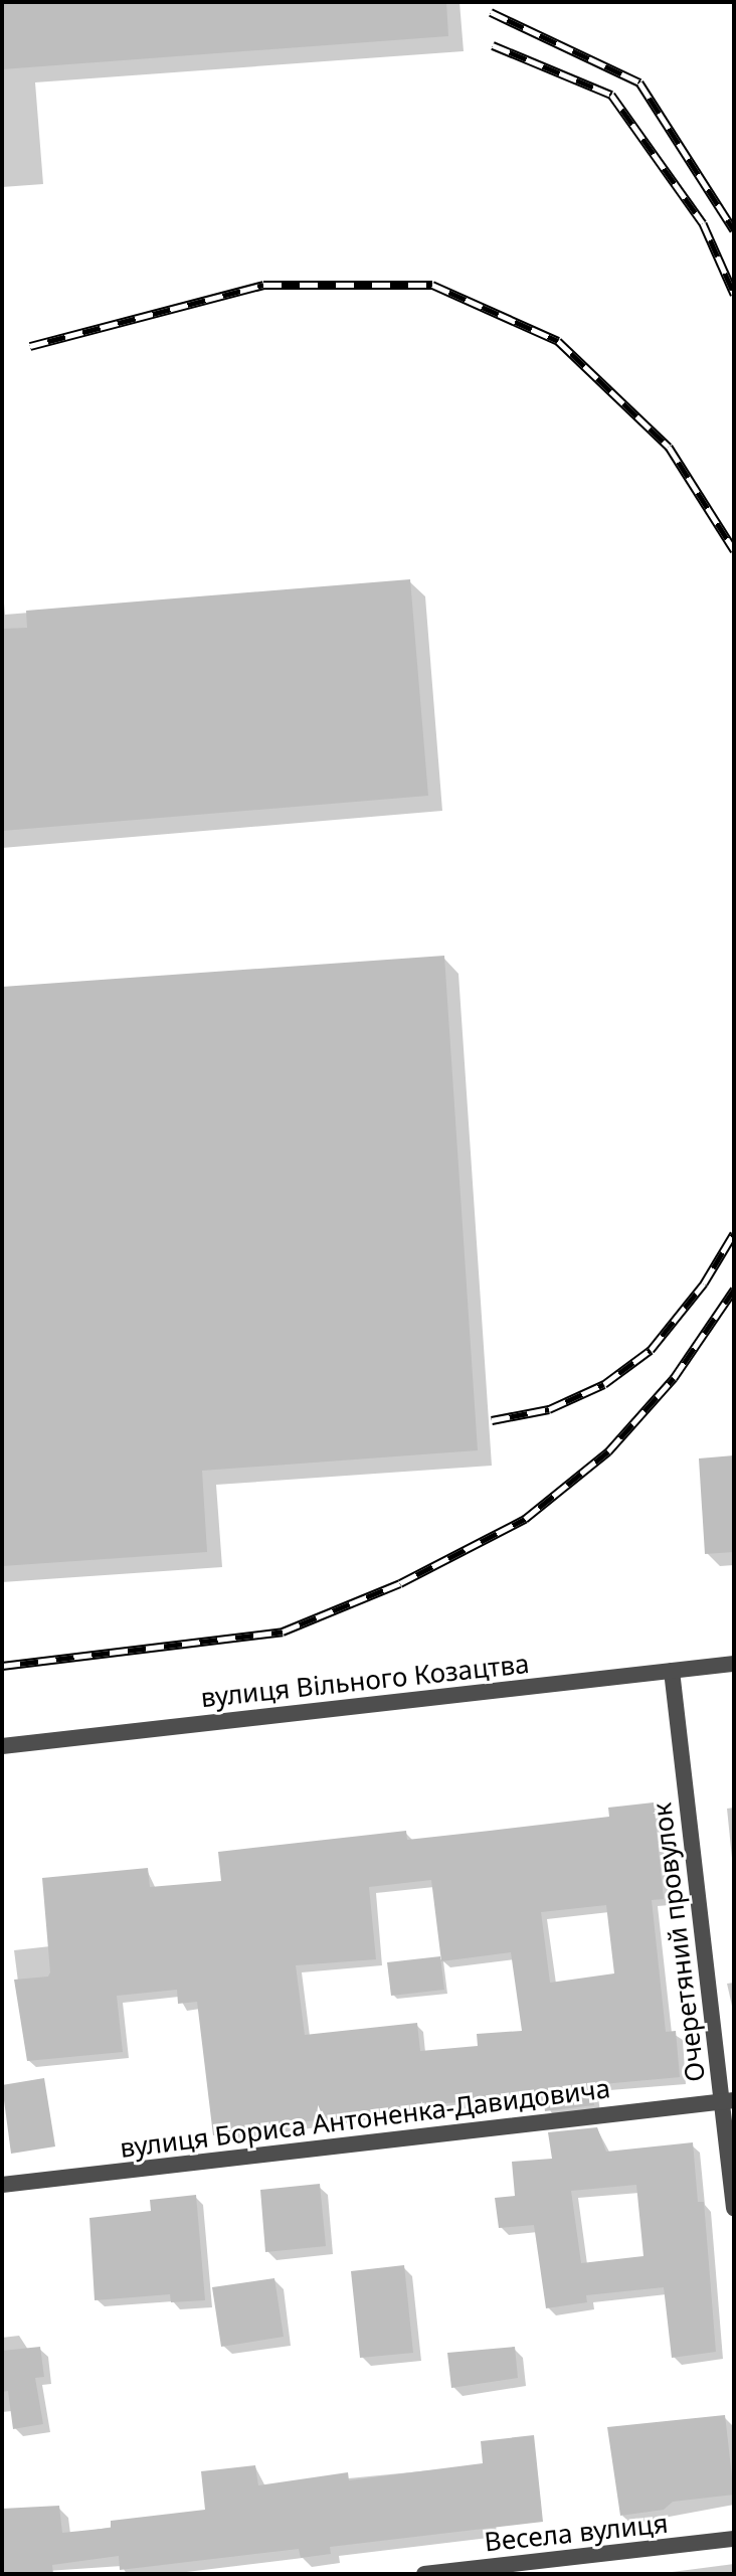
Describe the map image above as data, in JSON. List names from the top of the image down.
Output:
{
  "streets": {
    "street": [
      "вулиця Вільного Козацтва",
      "Очеретяний провулок",
      "вулиця Бориса Антоненка-Давидовича",
      "Весела вулиця"
    ]
  },
  "crossings": [
    ["вулиця Вільного Козацтва", "Очеретяний провулок"],
    ["Очеретяний провулок", "вулиця Бориса Антоненка-Давидовича"]
  ]
}
